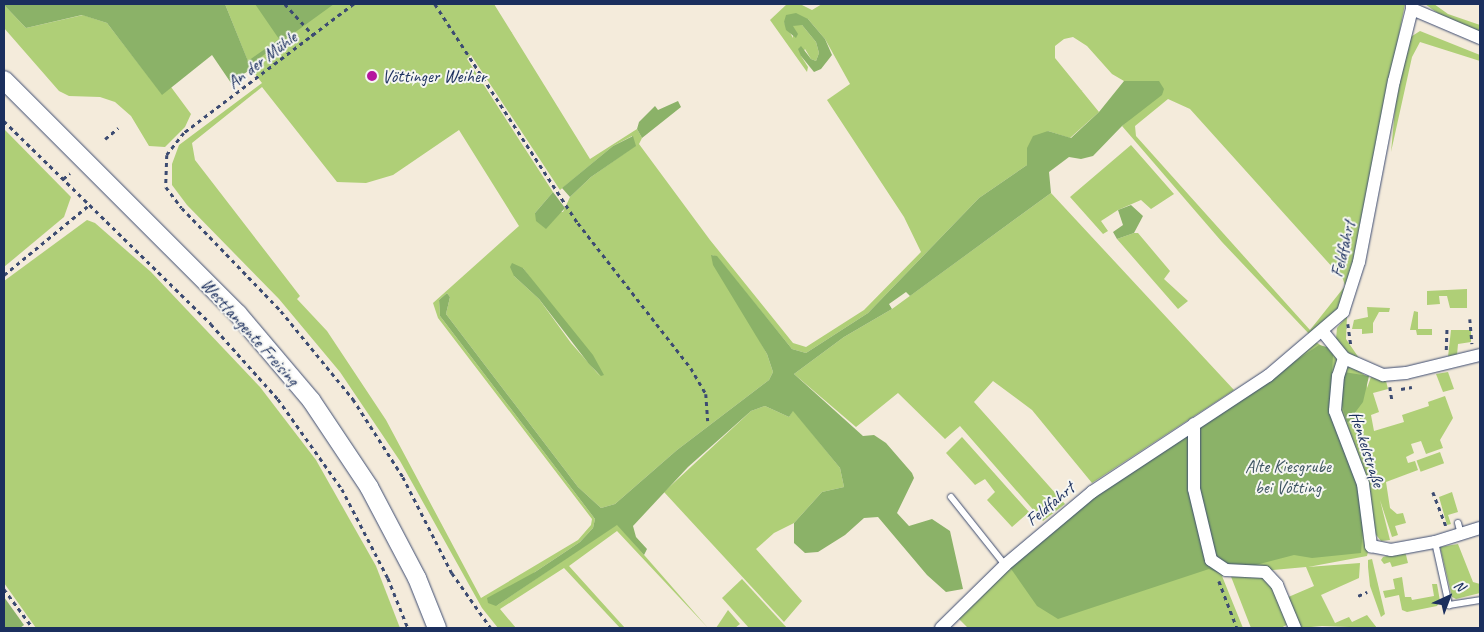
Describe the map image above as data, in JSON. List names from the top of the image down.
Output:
{
  "streets": {
    "main road": ["Westtangente Freising"],
    "street": ["Feldfahrt", "Henkelstraße"],
    "path": ["An der Mühle"]
  },
  "parks": ["Alte Kiesgrube bei Vötting"],
  "places": ["Vöttinger Weiher"],
  "north": "top right"
}
